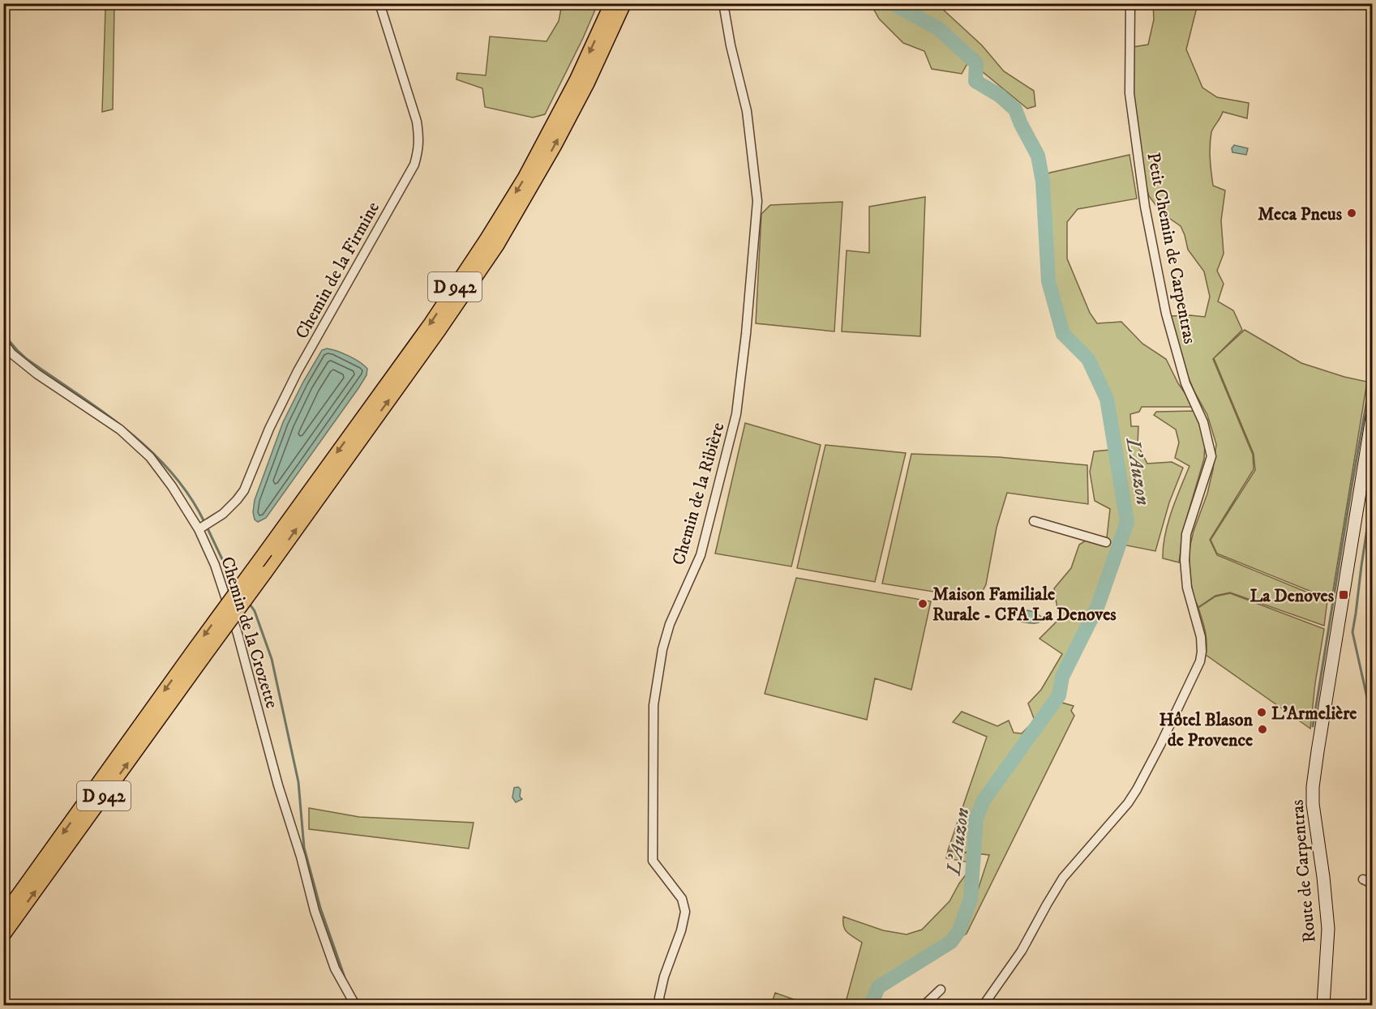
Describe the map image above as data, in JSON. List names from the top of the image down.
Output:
{
  "streets": {
    "highway": ["D 942"],
    "main road": ["Route de Carpentras"],
    "street": [
      "Petit Chemin de Carpentras",
      "Chemin de la Firmine",
      "Chemin de la Ribière",
      "Chemin de la Crozette"
    ]
  },
  "crossings": [
    ["Chemin de la Firmine", "Chemin de la Crozette"]
  ],
  "water": ["L'Auzon"],
  "places": {
    "other": [
      "Meca Pneus",
      "Maison Familiale Rurale - CFA La Denoves",
      "L'Armelière",
      "Hôtel Blason de Provence"
    ],
    "transit": ["La Denoves"]
  }
}
